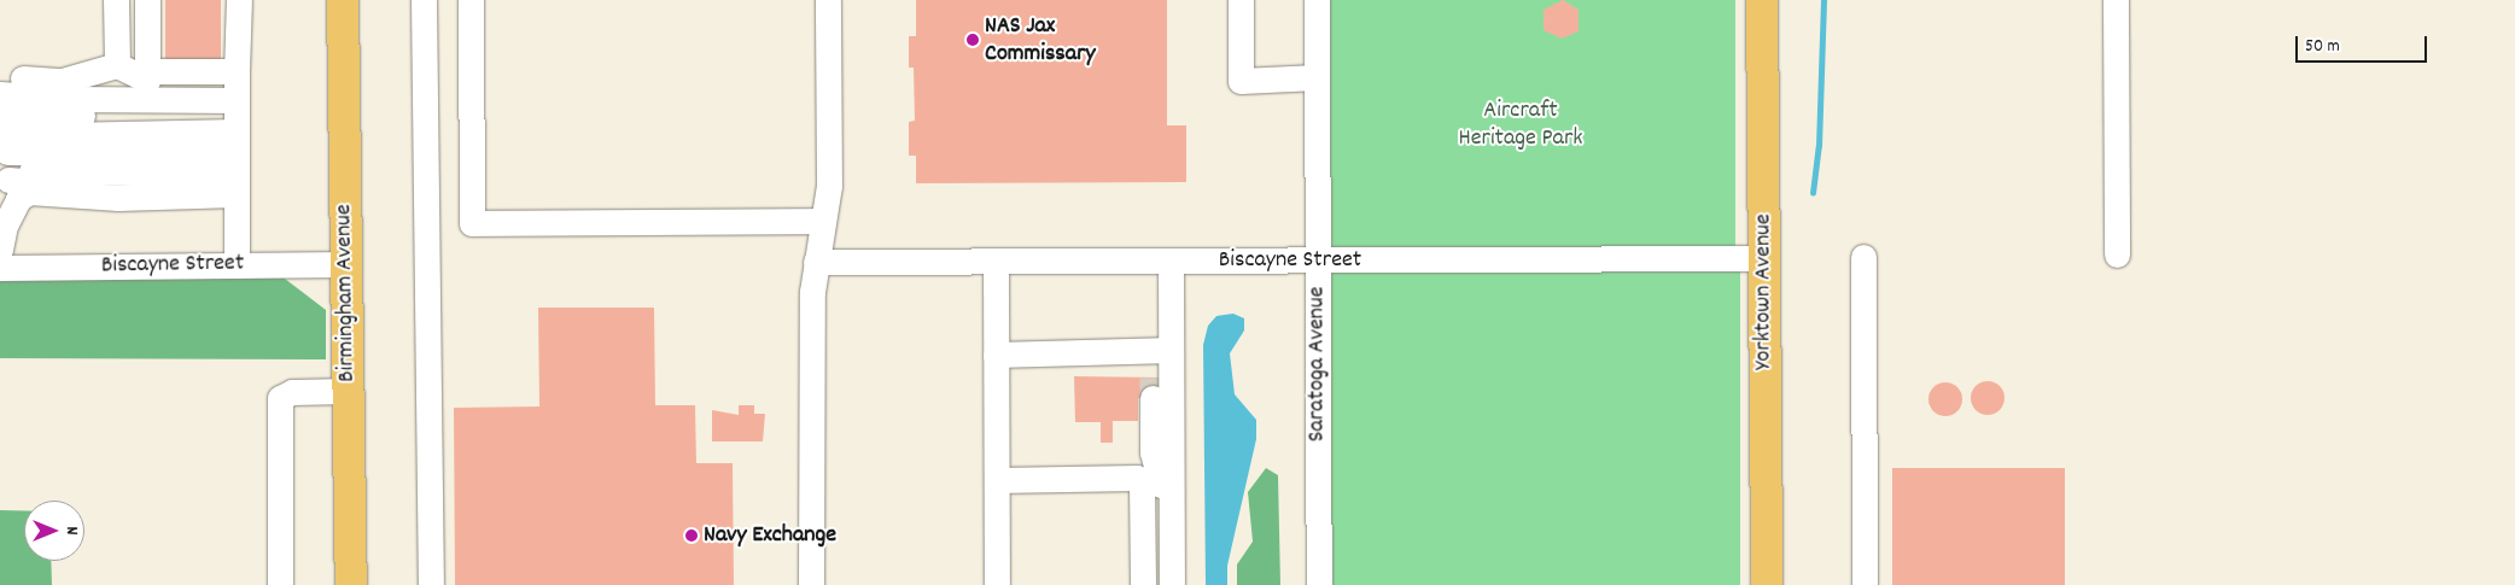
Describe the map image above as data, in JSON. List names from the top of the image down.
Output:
{
  "streets": {
    "main road": ["Yorktown Avenue", "Birmingham Avenue"],
    "street": ["Biscayne Street", "Saratoga Avenue"]
  },
  "crossings": [
    ["Biscayne Street", "Yorktown Avenue"],
    ["Biscayne Street", "Birmingham Avenue"],
    ["Biscayne Street", "Saratoga Avenue"]
  ],
  "parks": ["Aircraft Heritage Park"],
  "places": ["NAS Jax Commissary", "Navy Exchange"],
  "scale_bar": "50 m",
  "north": "right"
}
